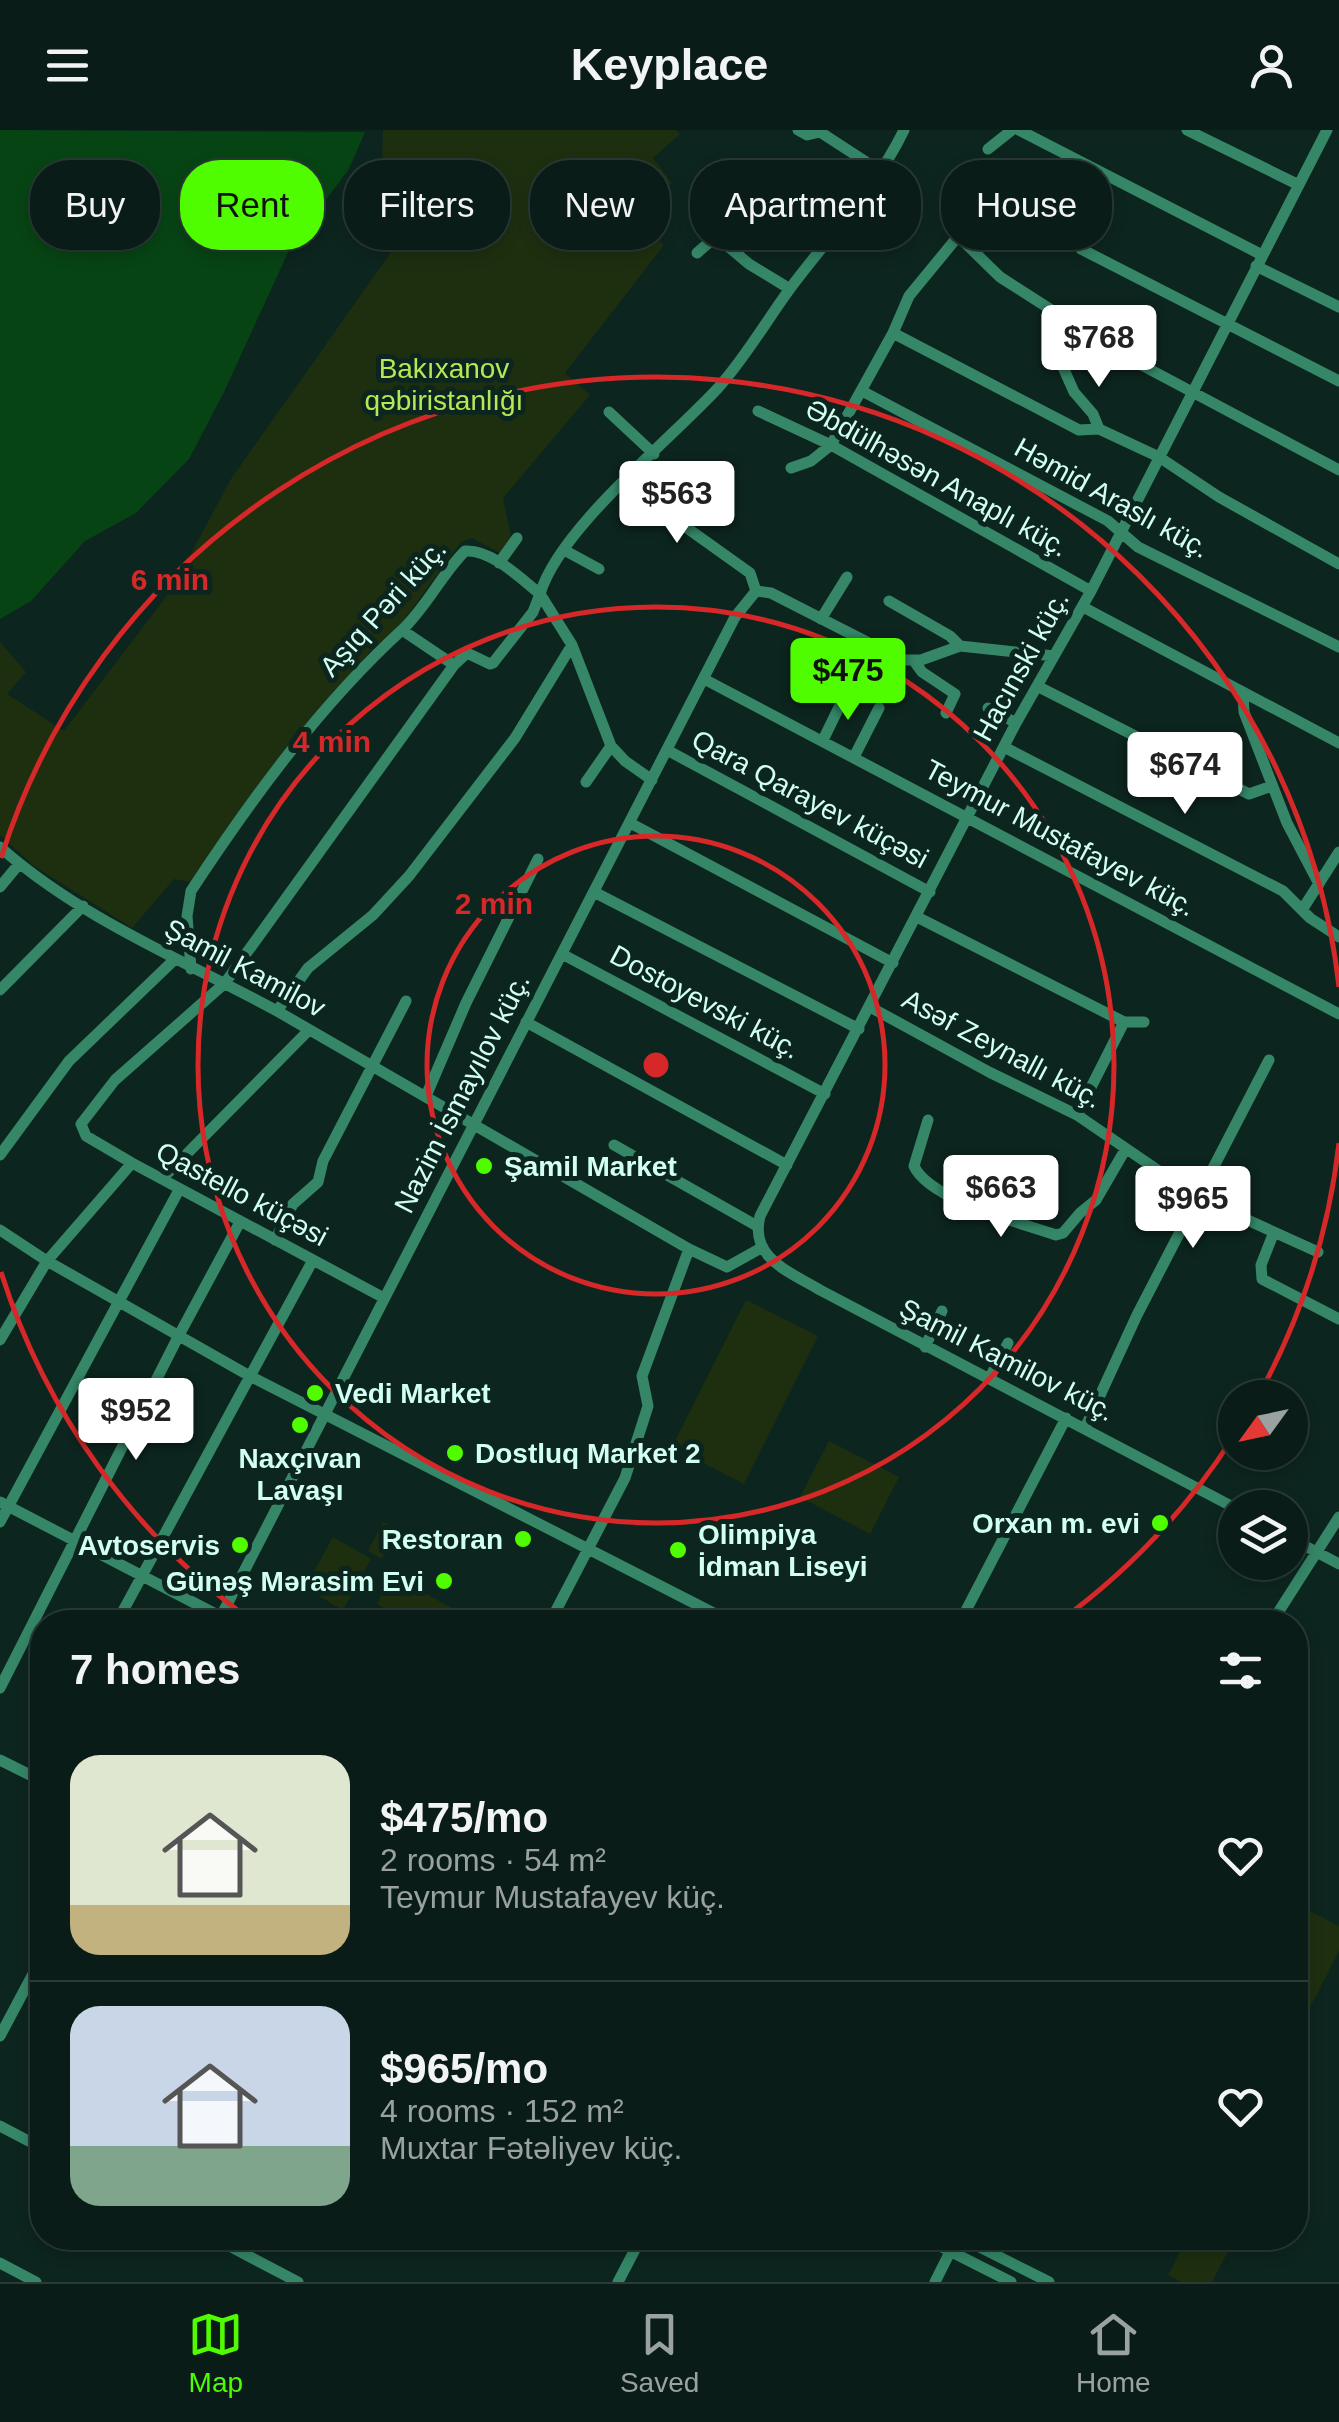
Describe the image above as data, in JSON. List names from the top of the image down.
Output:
{
  "streets": {
    "street": [
      "Əbdülhəsən Anaplı küç.",
      "Həmid Araslı küç.",
      "Aşıq Pəri küç.",
      "Hacınski küç.",
      "Qara Qarayev küçəsi",
      "Teymur Mustafayev küç.",
      "Şamil Kamilov",
      "Dostoyevski küç.",
      "Asəf Zeynallı küç.",
      "Nazim İsmayılov küç.",
      "Qastello küçəsi",
      "Şamil Kamilov küç."
    ]
  },
  "crossings": [
    ["Əbdülhəsən Anaplı küç.", "Hacınski küç."],
    ["Həmid Araslı küç.", "Hacınski küç."],
    ["Aşıq Pəri küç.", "Şamil Kamilov"],
    ["Hacınski küç.", "Qara Qarayev küçəsi"],
    ["Hacınski küç.", "Teymur Mustafayev küç."],
    ["Hacınski küç.", "Dostoyevski küç."],
    ["Hacınski küç.", "Asəf Zeynallı küç."],
    ["Qara Qarayev küçəsi", "Nazim İsmayılov küç."],
    ["Teymur Mustafayev küç.", "Nazim İsmayılov küç."],
    ["Şamil Kamilov", "Nazim İsmayılov küç."],
    ["Şamil Kamilov", "Qastello küçəsi"],
    ["Dostoyevski küç.", "Nazim İsmayılov küç."],
    ["Nazim İsmayılov küç.", "Qastello küçəsi"]
  ],
  "parks": ["Bakıxanov qəbiristanlığı"],
  "places": [
    "Şamil Market",
    "Vedi Market",
    "Naxçıvan Lavaşı",
    "Dostluq Market 2",
    "Orxan m. evi",
    "Restoran",
    "Avtoservis",
    "Olimpiya İdman Liseyi",
    "Günəş Mərasim Evi"
  ],
  "north": "bottom left",
  "page": {
    "header": "Keyplace",
    "chip": [
      "Buy",
      "Rent",
      "Filters",
      "New",
      "Apartment",
      "House"
    ],
    "price": [
      "$768",
      "$563",
      "$475",
      "$674",
      "$663",
      "$965",
      "$952"
    ],
    "heading": "7 homes",
    "list": [
      {
        "name": "$475/mo",
        "note": "2 rooms · 54 m² · Teymur Mustafayev küç."
      },
      {
        "name": "$965/mo",
        "note": "4 rooms · 152 m² · Muxtar Fətəliyev küç."
      }
    ],
    "tabs": ["Map", "Saved", "Home"]
  },
  "rings": ["6 min", "4 min", "2 min"]
}
